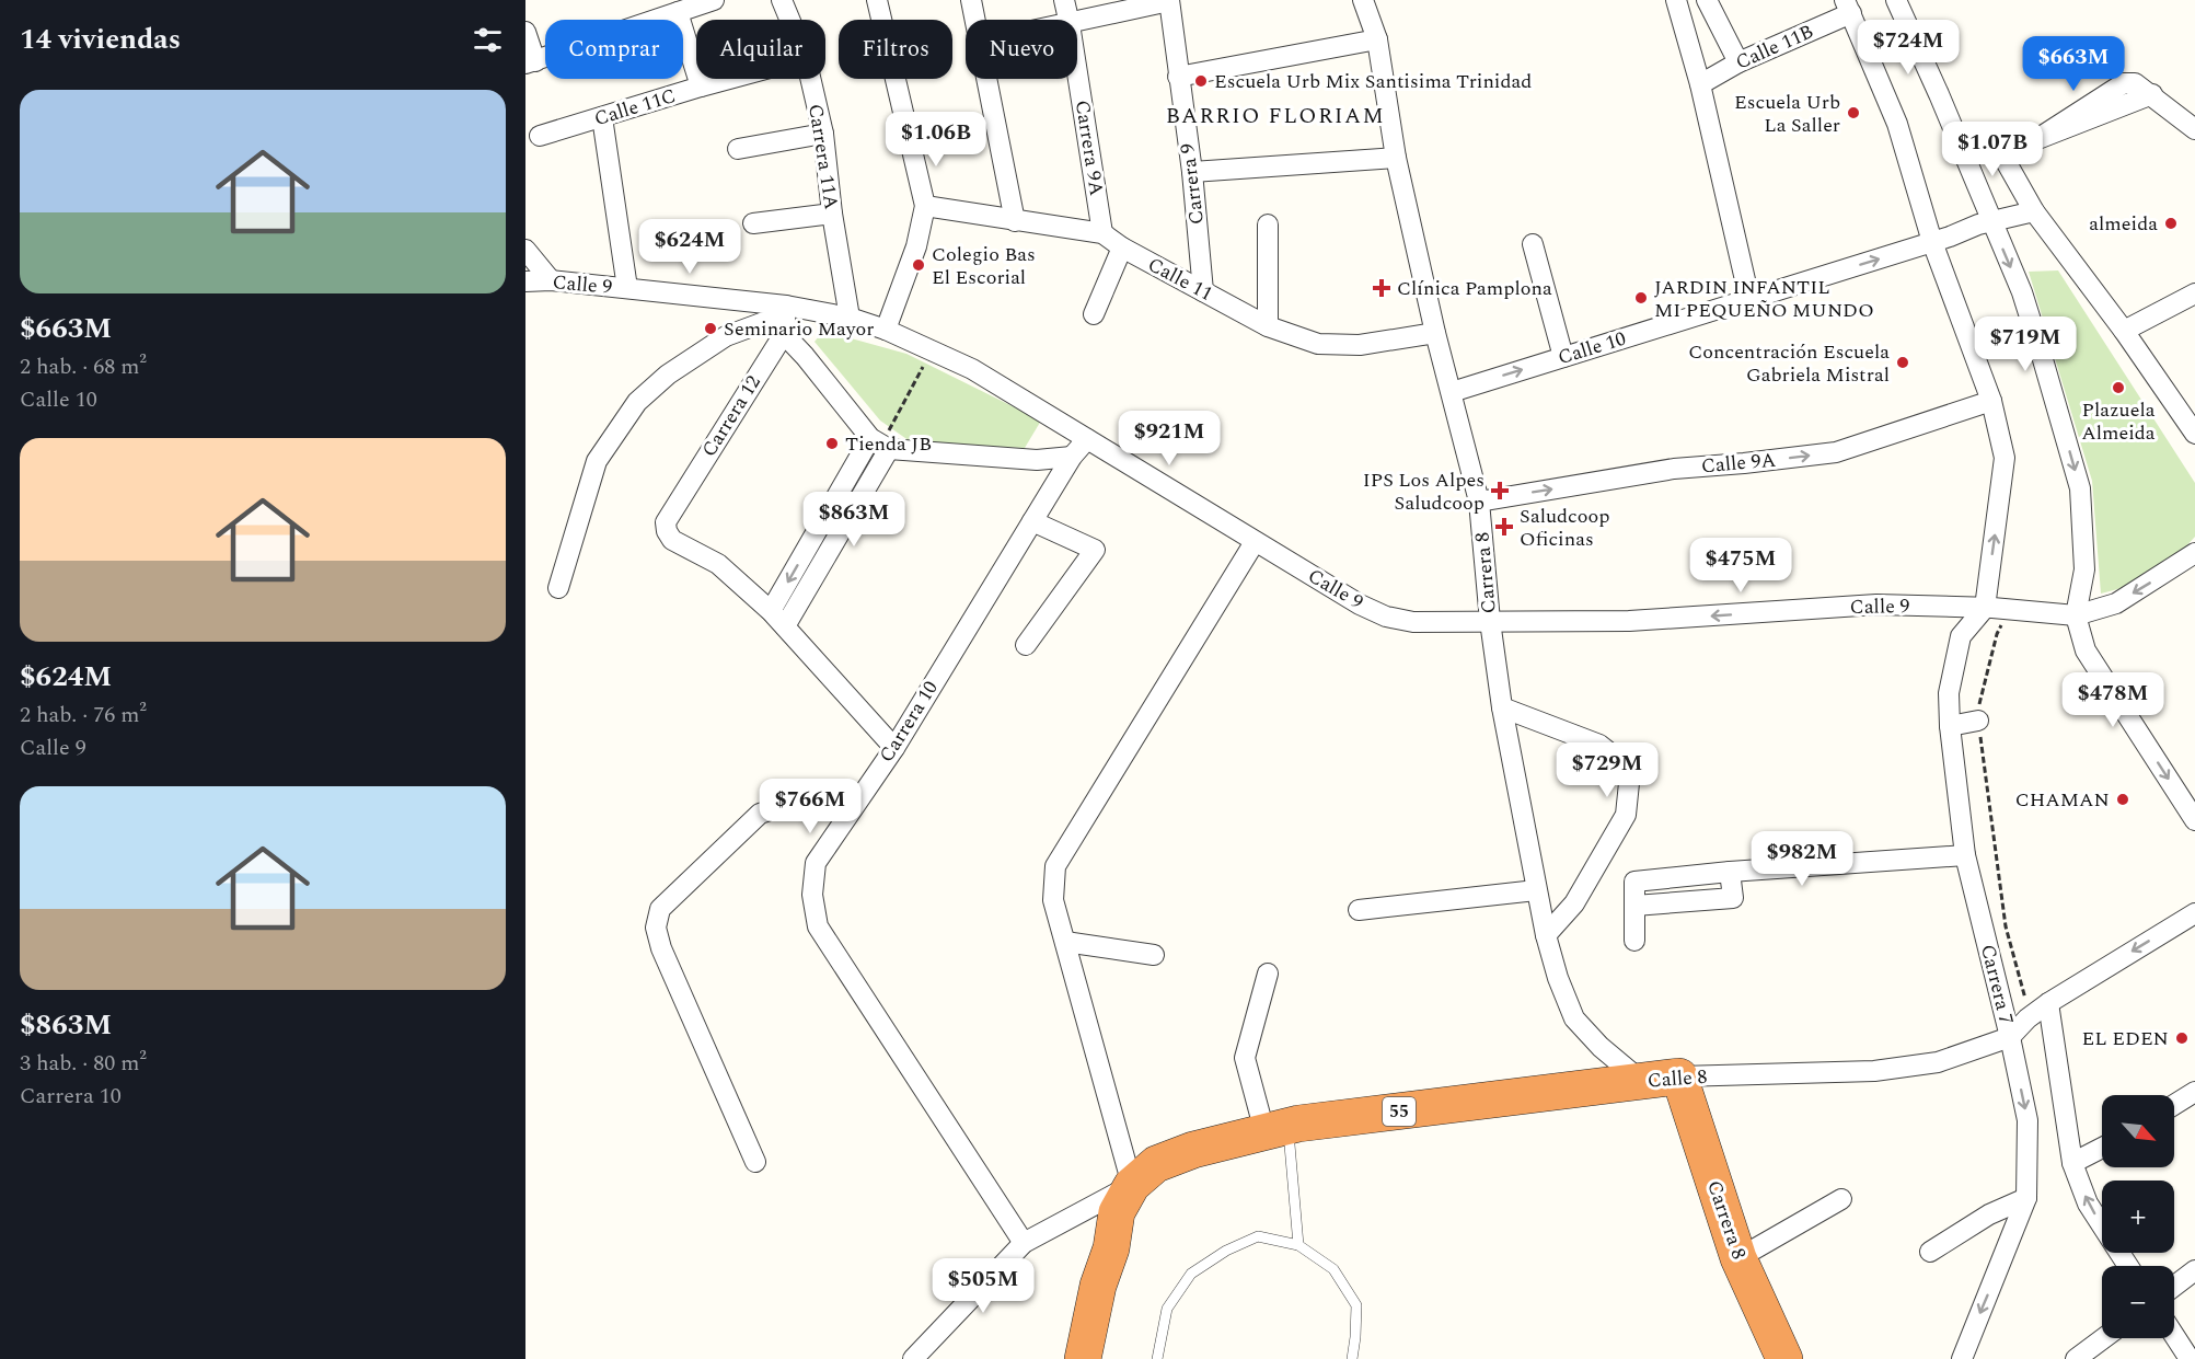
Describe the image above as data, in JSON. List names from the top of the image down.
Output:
{
  "streets": {
    "highway": ["Carrera 8", "Calle 8", "55"],
    "street": [
      "Calle 11B",
      "Calle 11C",
      "Carrera 9A",
      "Carrera 11A",
      "Carrera 9",
      "Calle 11",
      "Calle 9",
      "Calle 10",
      "Carrera 12",
      "Calle 9A",
      "Carrera 10",
      "Carrera 7"
    ]
  },
  "crossings": [
    ["Carrera 9A", "Calle 11"],
    ["Carrera 11A", "Calle 9"],
    ["Carrera 9", "Calle 11"],
    ["Calle 11", "Carrera 8"],
    ["Calle 9", "Carrera 12"],
    ["Calle 9", "Carrera 8"],
    ["Calle 9", "Carrera 10"],
    ["Calle 9", "Carrera 7"],
    ["Calle 10", "Carrera 8"],
    ["Calle 9A", "Carrera 8"],
    ["Carrera 8", "Calle 8"],
    ["Carrera 7", "Calle 8"],
    ["Calle 8", "55"]
  ],
  "one_way": ["Calle 9", "Calle 10", "Calle 9A"],
  "districts": ["BARRIO FLORIAM"],
  "places": {
    "other": [
      "Escuela Urb Mix Santisima Trinidad",
      "Escuela Urb La Saller",
      "almeida",
      "Colegio Bas El Escorial",
      "JARDIN INFANTIL MI PEQUEÑO MUNDO",
      "Seminario Mayor",
      "Concentración Escuela Gabriela Mistral",
      "Plazuela Almeida",
      "Tienda JB",
      "CHAMAN",
      "EL EDEN"
    ],
    "health": ["Clínica Pamplona", "IPS Los Alpes Saludcoop", "Saludcoop Oficinas"]
  },
  "north": "bottom right",
  "page": {
    "heading": "14 viviendas",
    "price": [
      "$724M",
      "$663M",
      "$1.06B",
      "$1.07B",
      "$624M",
      "$719M",
      "$921M",
      "$863M",
      "$475M",
      "$478M",
      "$729M",
      "$766M",
      "$982M",
      "$505M"
    ],
    "chip": [
      "Comprar",
      "Alquilar",
      "Filtros",
      "Nuevo"
    ],
    "list": [
      {
        "name": "$663M",
        "note": "2 hab. · 68 m² · Calle 10"
      },
      {
        "name": "$624M",
        "note": "2 hab. · 76 m² · Calle 9"
      },
      {
        "name": "$863M",
        "note": "3 hab. · 80 m² · Carrera 10"
      }
    ],
    "map_buttons": ["+", "−"]
  }
}
